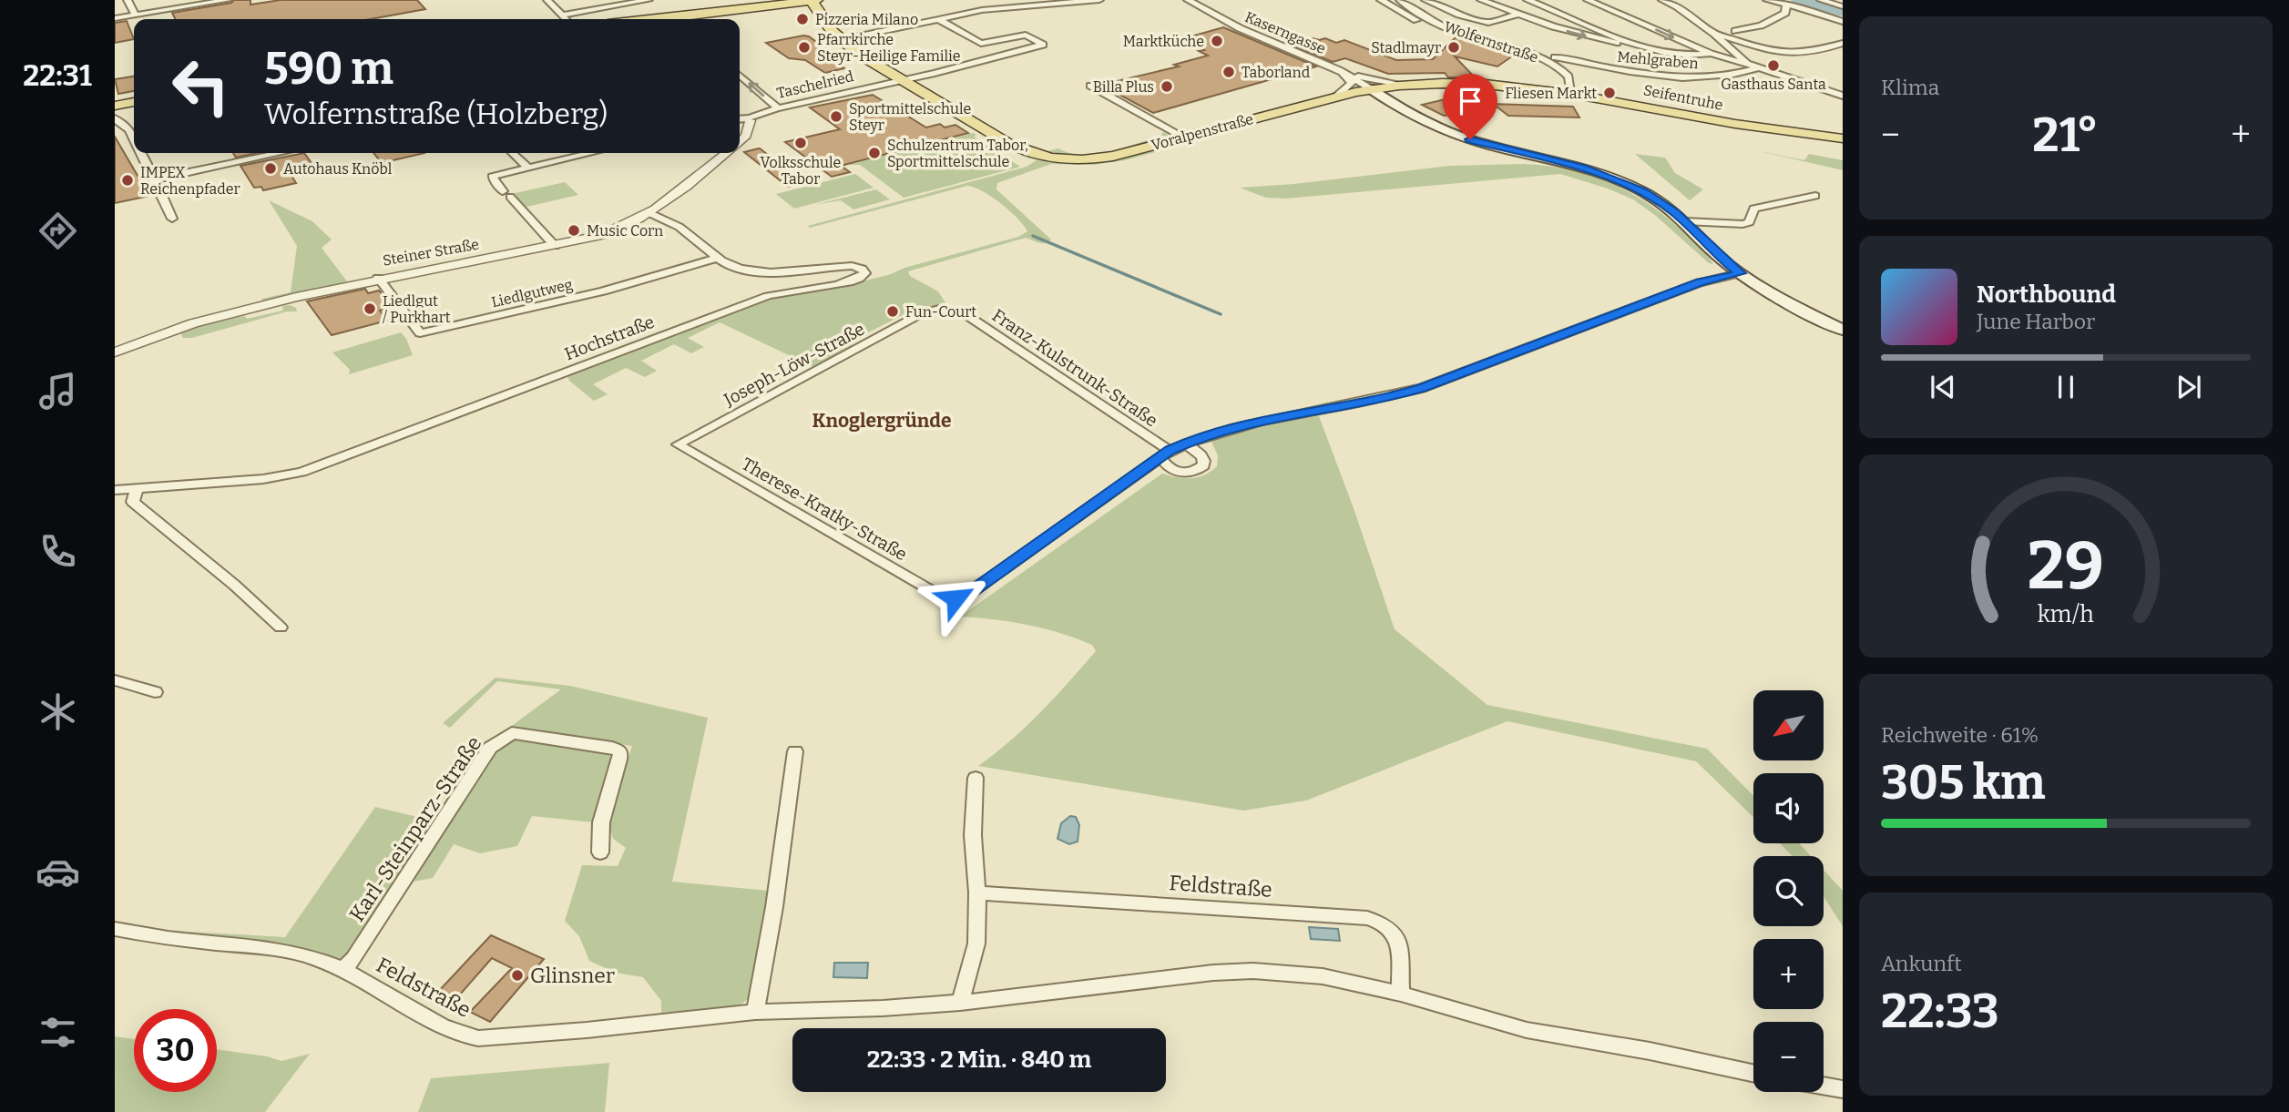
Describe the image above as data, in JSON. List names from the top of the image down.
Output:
{
  "streets": {
    "main road": ["Seifentruhe", "Voralpenstraße"],
    "street": [
      "Kaserngasse",
      "Wolfernstraße",
      "Mehlgraben",
      "Taschelried",
      "Steiner Straße",
      "Liedlgutweg",
      "Hochstraße",
      "Joseph-Löw-Straße",
      "Franz-Kulstrunk-Straße",
      "Therese-Kratky-Straße",
      "Karl-Steinparz-Straße",
      "Feldstraße"
    ]
  },
  "crossings": [
    ["Kaserngasse", "Voralpenstraße"],
    ["Wolfernstraße", "Seifentruhe"],
    ["Taschelried", "Voralpenstraße"],
    ["Taschelried", "Steiner Straße"],
    ["Seifentruhe", "Voralpenstraße"],
    ["Steiner Straße", "Liedlgutweg"],
    ["Steiner Straße", "Hochstraße"],
    ["Liedlgutweg", "Hochstraße"],
    ["Joseph-Löw-Straße", "Franz-Kulstrunk-Straße"],
    ["Joseph-Löw-Straße", "Therese-Kratky-Straße"],
    ["Franz-Kulstrunk-Straße", "Therese-Kratky-Straße"],
    ["Karl-Steinparz-Straße", "Feldstraße"]
  ],
  "districts": ["Knoglergründe"],
  "places": [
    "Pizzeria Milano",
    "Marktküche",
    "Pfarrkirche Steyr-Heilige Familie",
    "Stadlmayr",
    "Gasthaus Santa",
    "Taborland",
    "Billa Plus",
    "Fliesen Markt",
    "Sportmittelschule Steyr",
    "Volksschule Tabor",
    "Schulzentrum Tabor, Sportmittelschule",
    "Autohaus Knöbl",
    "IMPEX Reichenpfader",
    "Music Corn",
    "Liedlgut / Purkhart",
    "Fun-Court",
    "Glinsner"
  ],
  "north": "bottom left",
  "page": {
    "tabs": "22:31",
    "tile": [
      "Klima",
      ["Reichweite · 61%", "305 km"],
      ["Ankunft", "22:33"]
    ],
    "turn": ["590 m", "Wolfernstraße (Holzberg)"],
    "heat": ["−", "21°", "+"],
    "song": ["Northbound", "June Harbor"],
    "map_buttons": ["+", "−"],
    "limit": "30",
    "trip": "22:33 · 2 Min. · 840 m",
    "gauge": ["29", "km/h"]
  }
}
